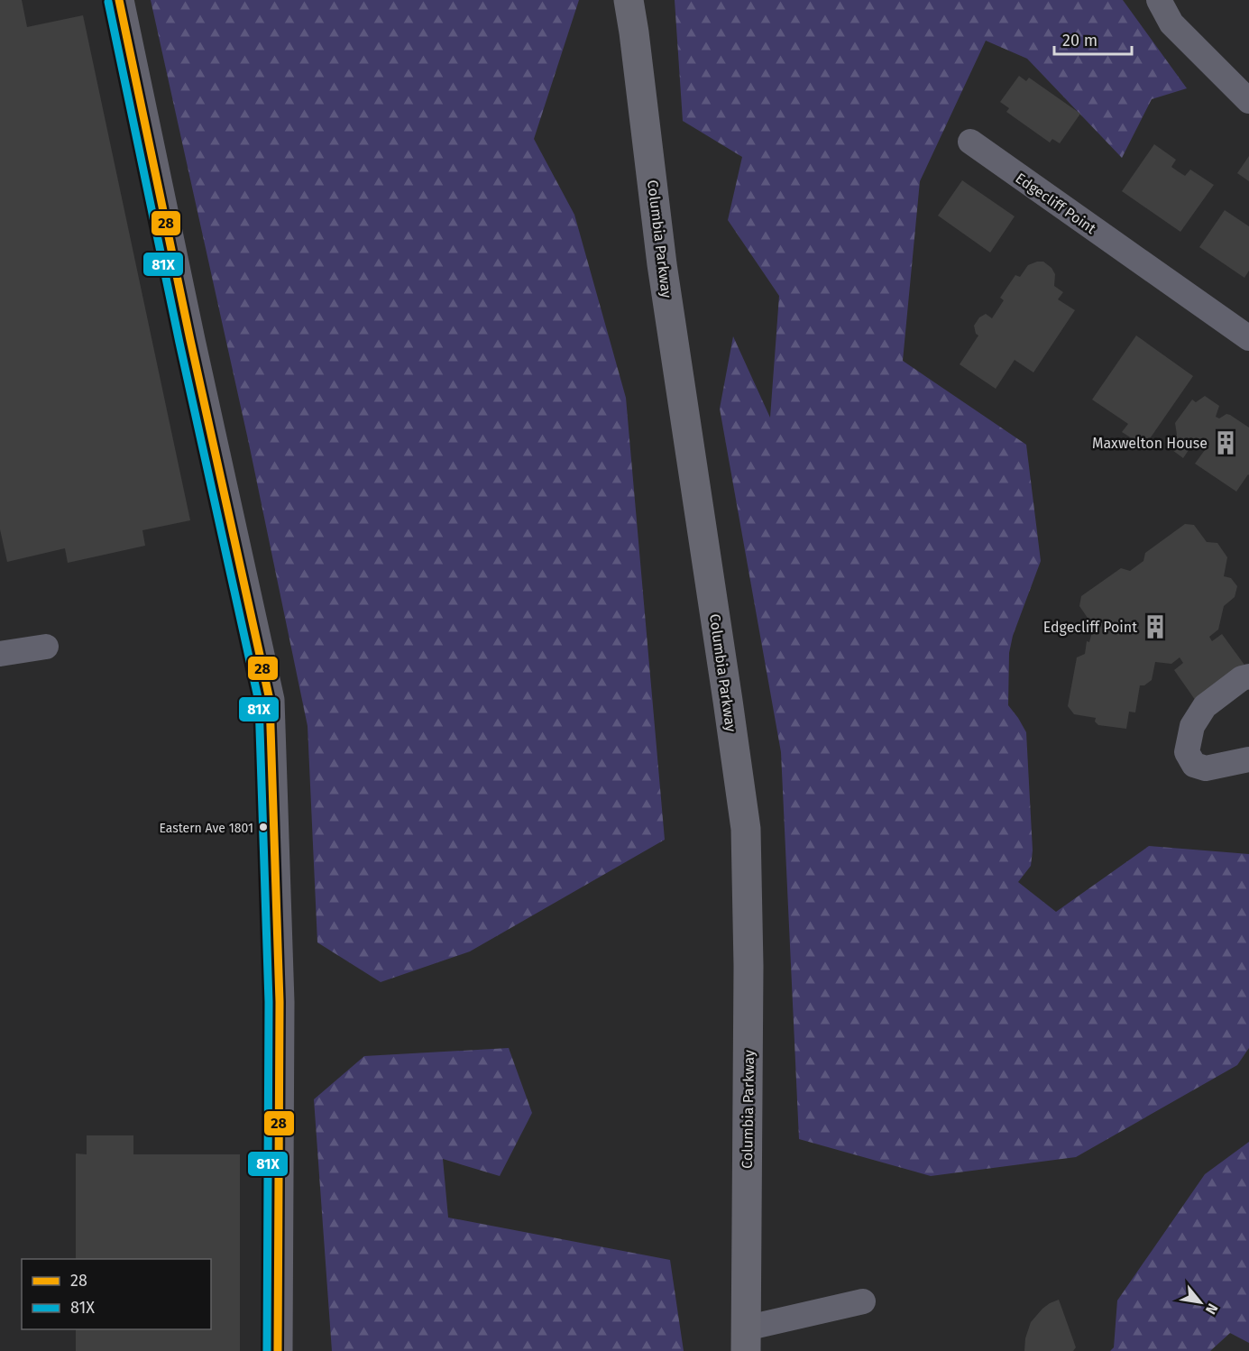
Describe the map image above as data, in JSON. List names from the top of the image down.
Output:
{
  "streets": {
    "highway": ["Columbia Parkway"],
    "street": ["Edgecliff Point"]
  },
  "places": {
    "building": ["Maxwelton House", "Edgecliff Point"],
    "other": ["Eastern Ave 1801"]
  },
  "lines": ["transit line 28", "transit line 81X"],
  "legend": ["28", "81X"],
  "scale_bar": "20 m",
  "north": "bottom right"
}
